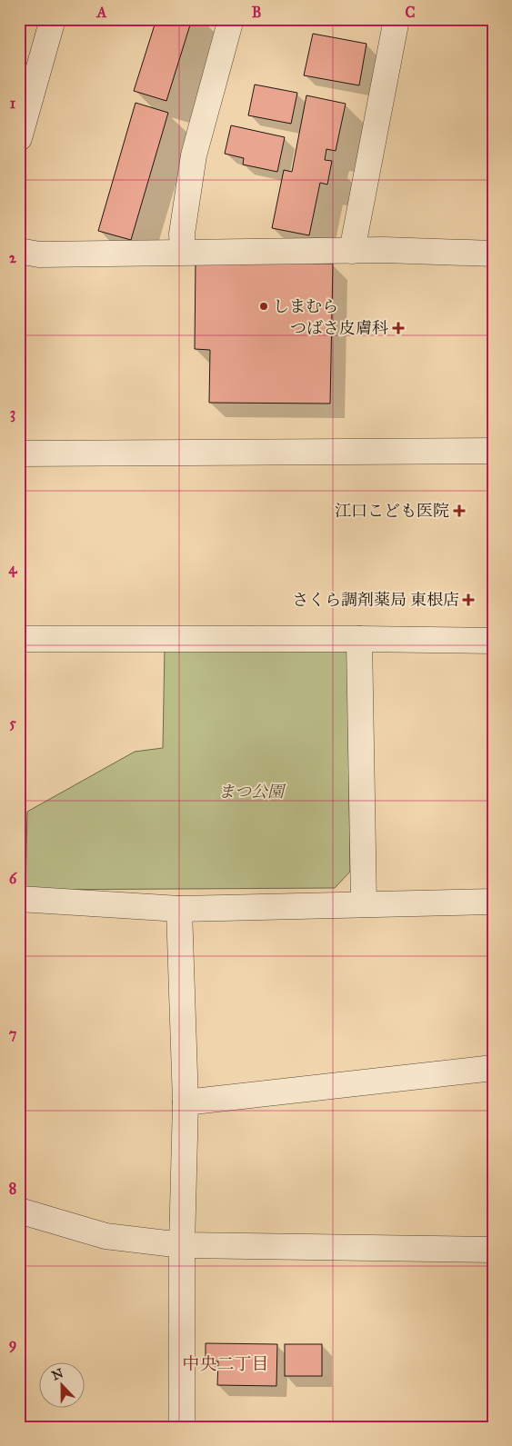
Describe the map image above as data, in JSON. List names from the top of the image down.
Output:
{
  "districts": ["中央二丁目"],
  "parks": ["まつ公園"],
  "places": {
    "other": ["しまむら"],
    "health": ["つばさ皮膚科", "江口こども医院", "さくら調剤薬局 東根店"]
  },
  "north": "top",
  "grid": {
    "columns": ["A", "B", "C"],
    "rows": [
      "1",
      "2",
      "3",
      "4",
      "5",
      "6",
      "7",
      "8",
      "9"
    ]
  }
}
